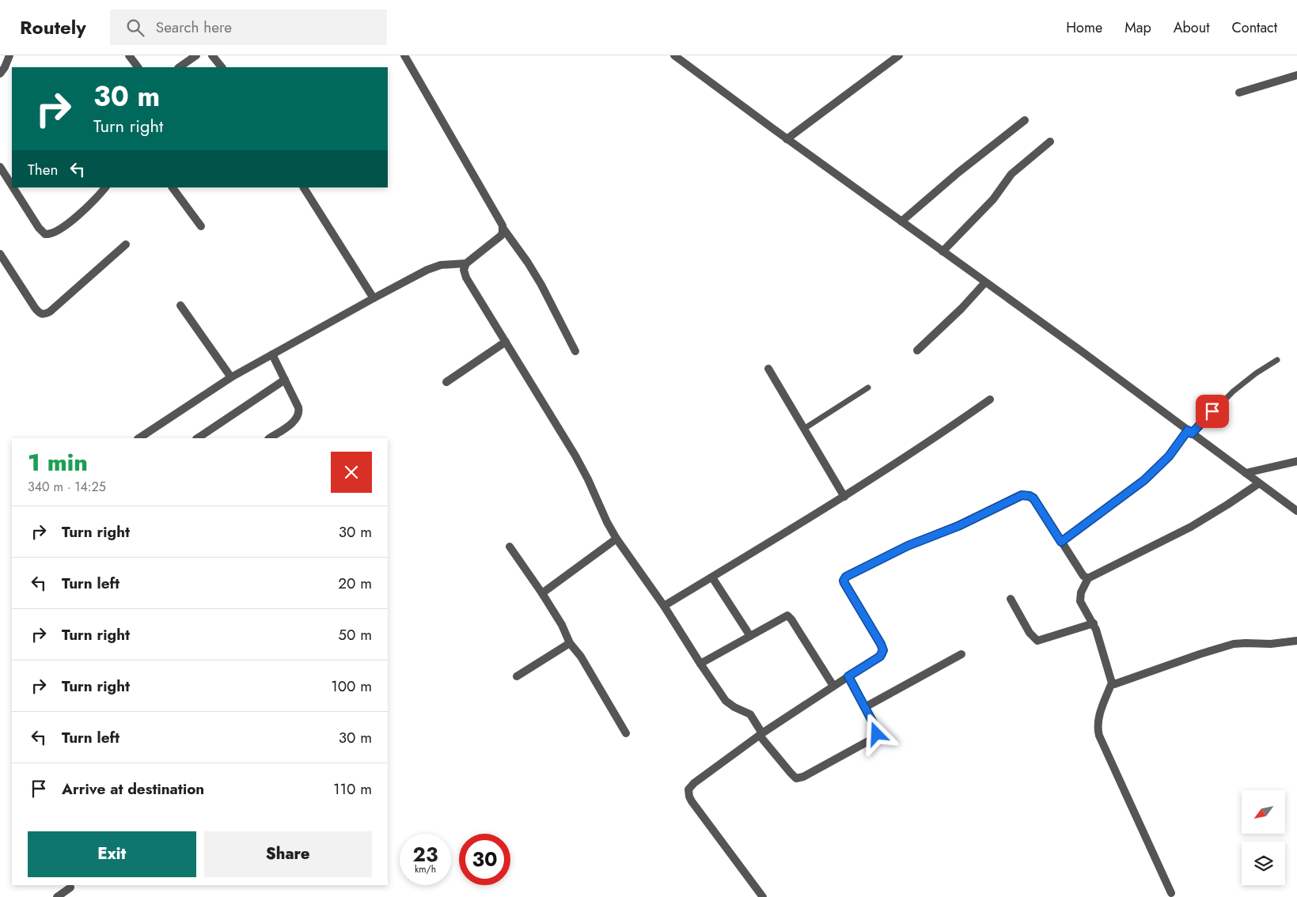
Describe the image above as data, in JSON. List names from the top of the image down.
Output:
{
  "north": "bottom left",
  "page": {
    "header": "Routely",
    "search": "Search here",
    "nav": [
      "Home",
      "Map",
      "About",
      "Contact"
    ],
    "turn": ["30 m", "Turn right"],
    "then": "Then",
    "heading": ["1 min", "340 m · 14:25"],
    "list": [
      {
        "name": "Turn right",
        "value": "30 m"
      },
      {
        "name": "Turn left",
        "value": "20 m"
      },
      {
        "name": "Turn right",
        "value": "50 m"
      },
      {
        "name": "Turn right",
        "value": "100 m"
      },
      {
        "name": "Turn left",
        "value": "30 m"
      },
      {
        "name": "Arrive at destination",
        "value": "110 m"
      }
    ],
    "buttons": ["Exit", "Share"],
    "speed": "23 km/h",
    "limit": "30"
  }
}
